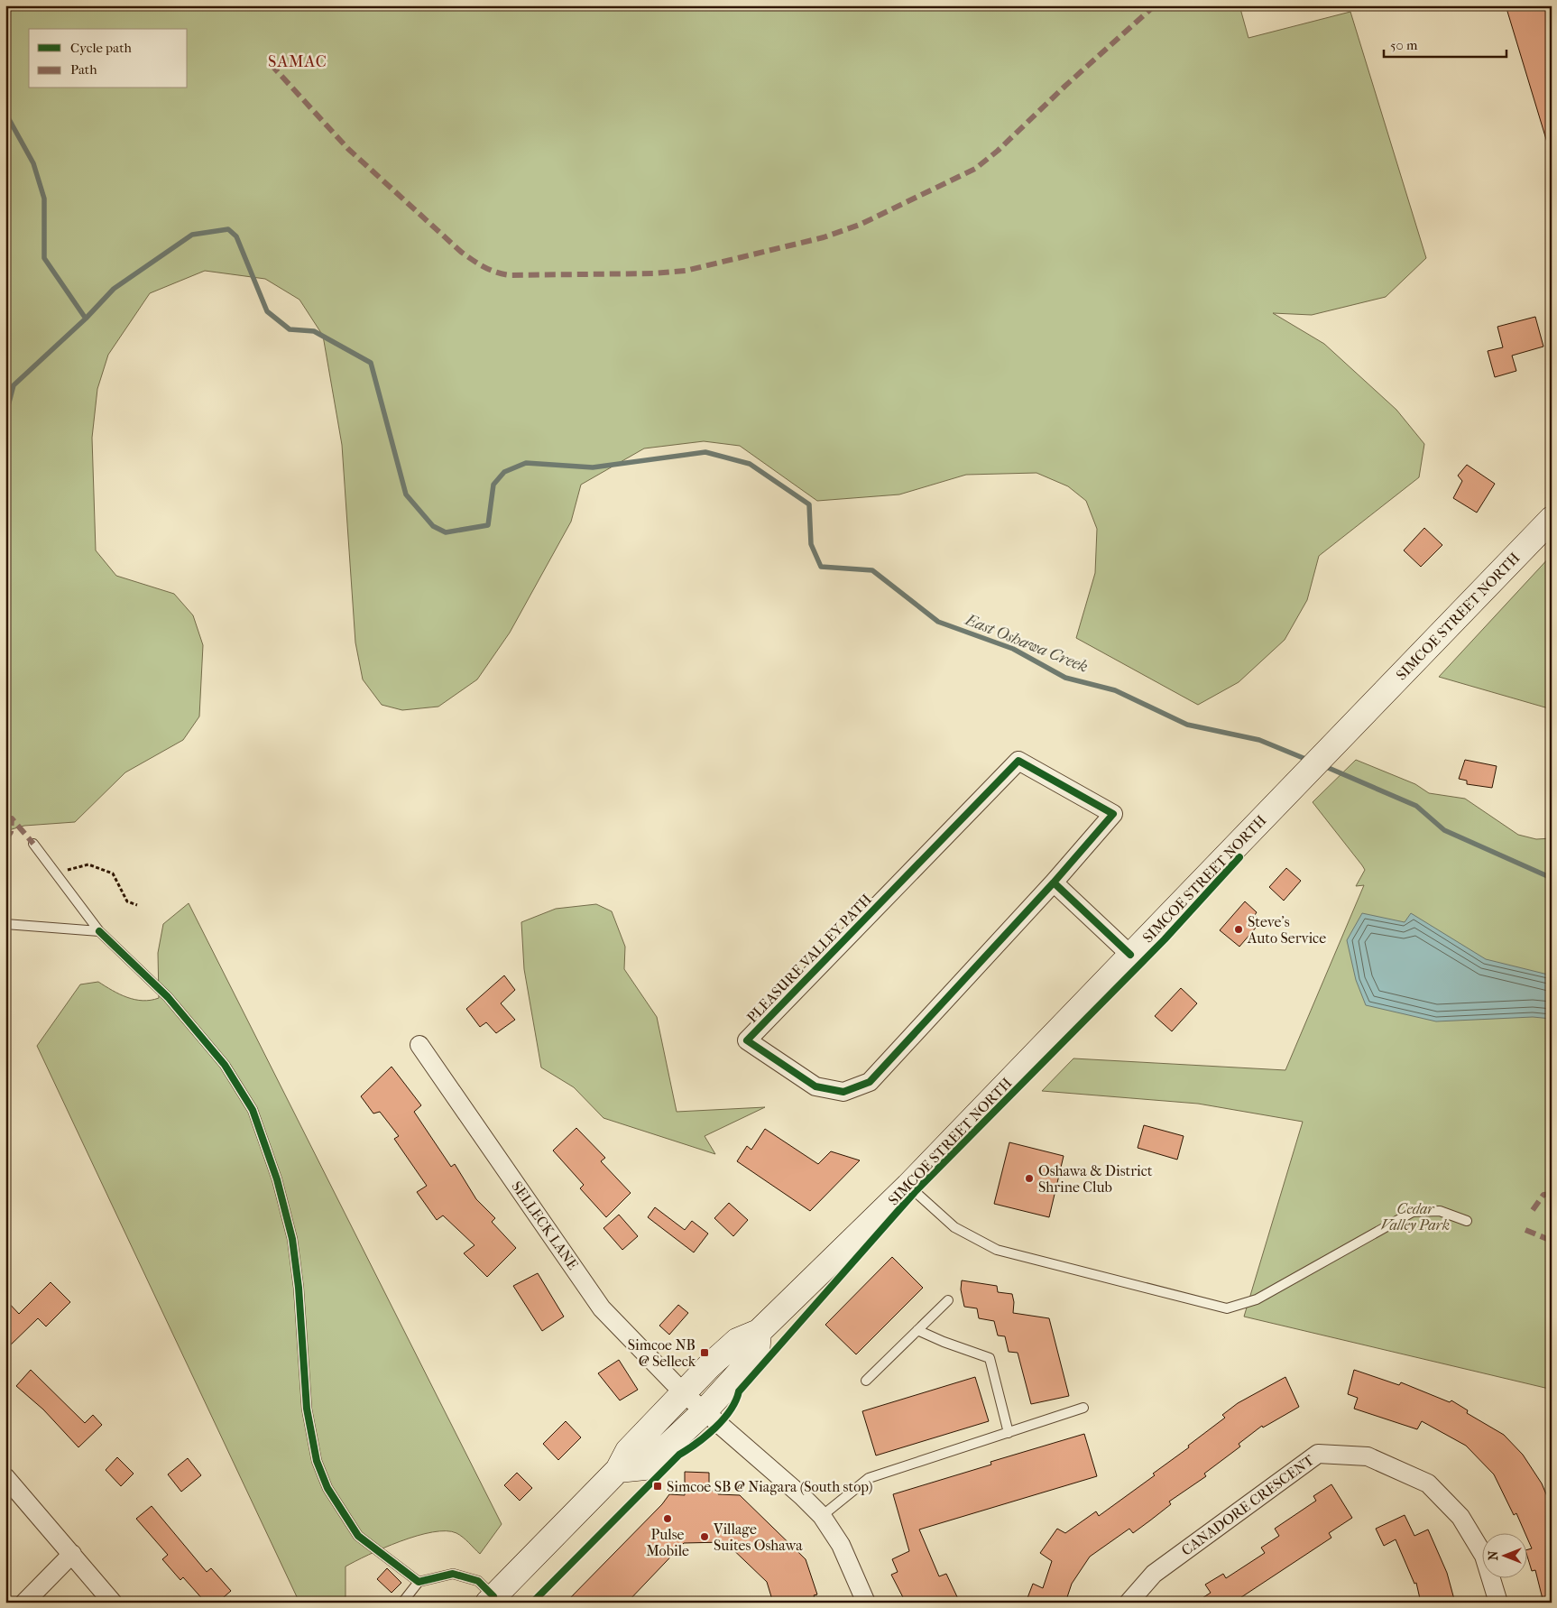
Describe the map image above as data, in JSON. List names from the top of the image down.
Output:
{
  "streets": {
    "main road": ["SIMCOE STREET NORTH"],
    "street": ["PLEASURE VALLEY PATH", "SELLECK LANE", "CANADORE CRESCENT"]
  },
  "crossings": [
    ["SIMCOE STREET NORTH", "SELLECK LANE"]
  ],
  "districts": ["SAMAC"],
  "water": ["East Oshawa Creek"],
  "parks": ["Cedar Valley Park"],
  "places": {
    "other": [
      "Steve's Auto Service",
      "Oshawa & District Shrine Club",
      "Pulse Mobile",
      "Village Suites Oshawa"
    ],
    "transit": ["Simcoe NB @ Selleck", "Simcoe SB @ Niagara (South stop)"]
  },
  "legend": ["Cycle path", "Path"],
  "scale_bar": "50 m",
  "north": "left"
}
